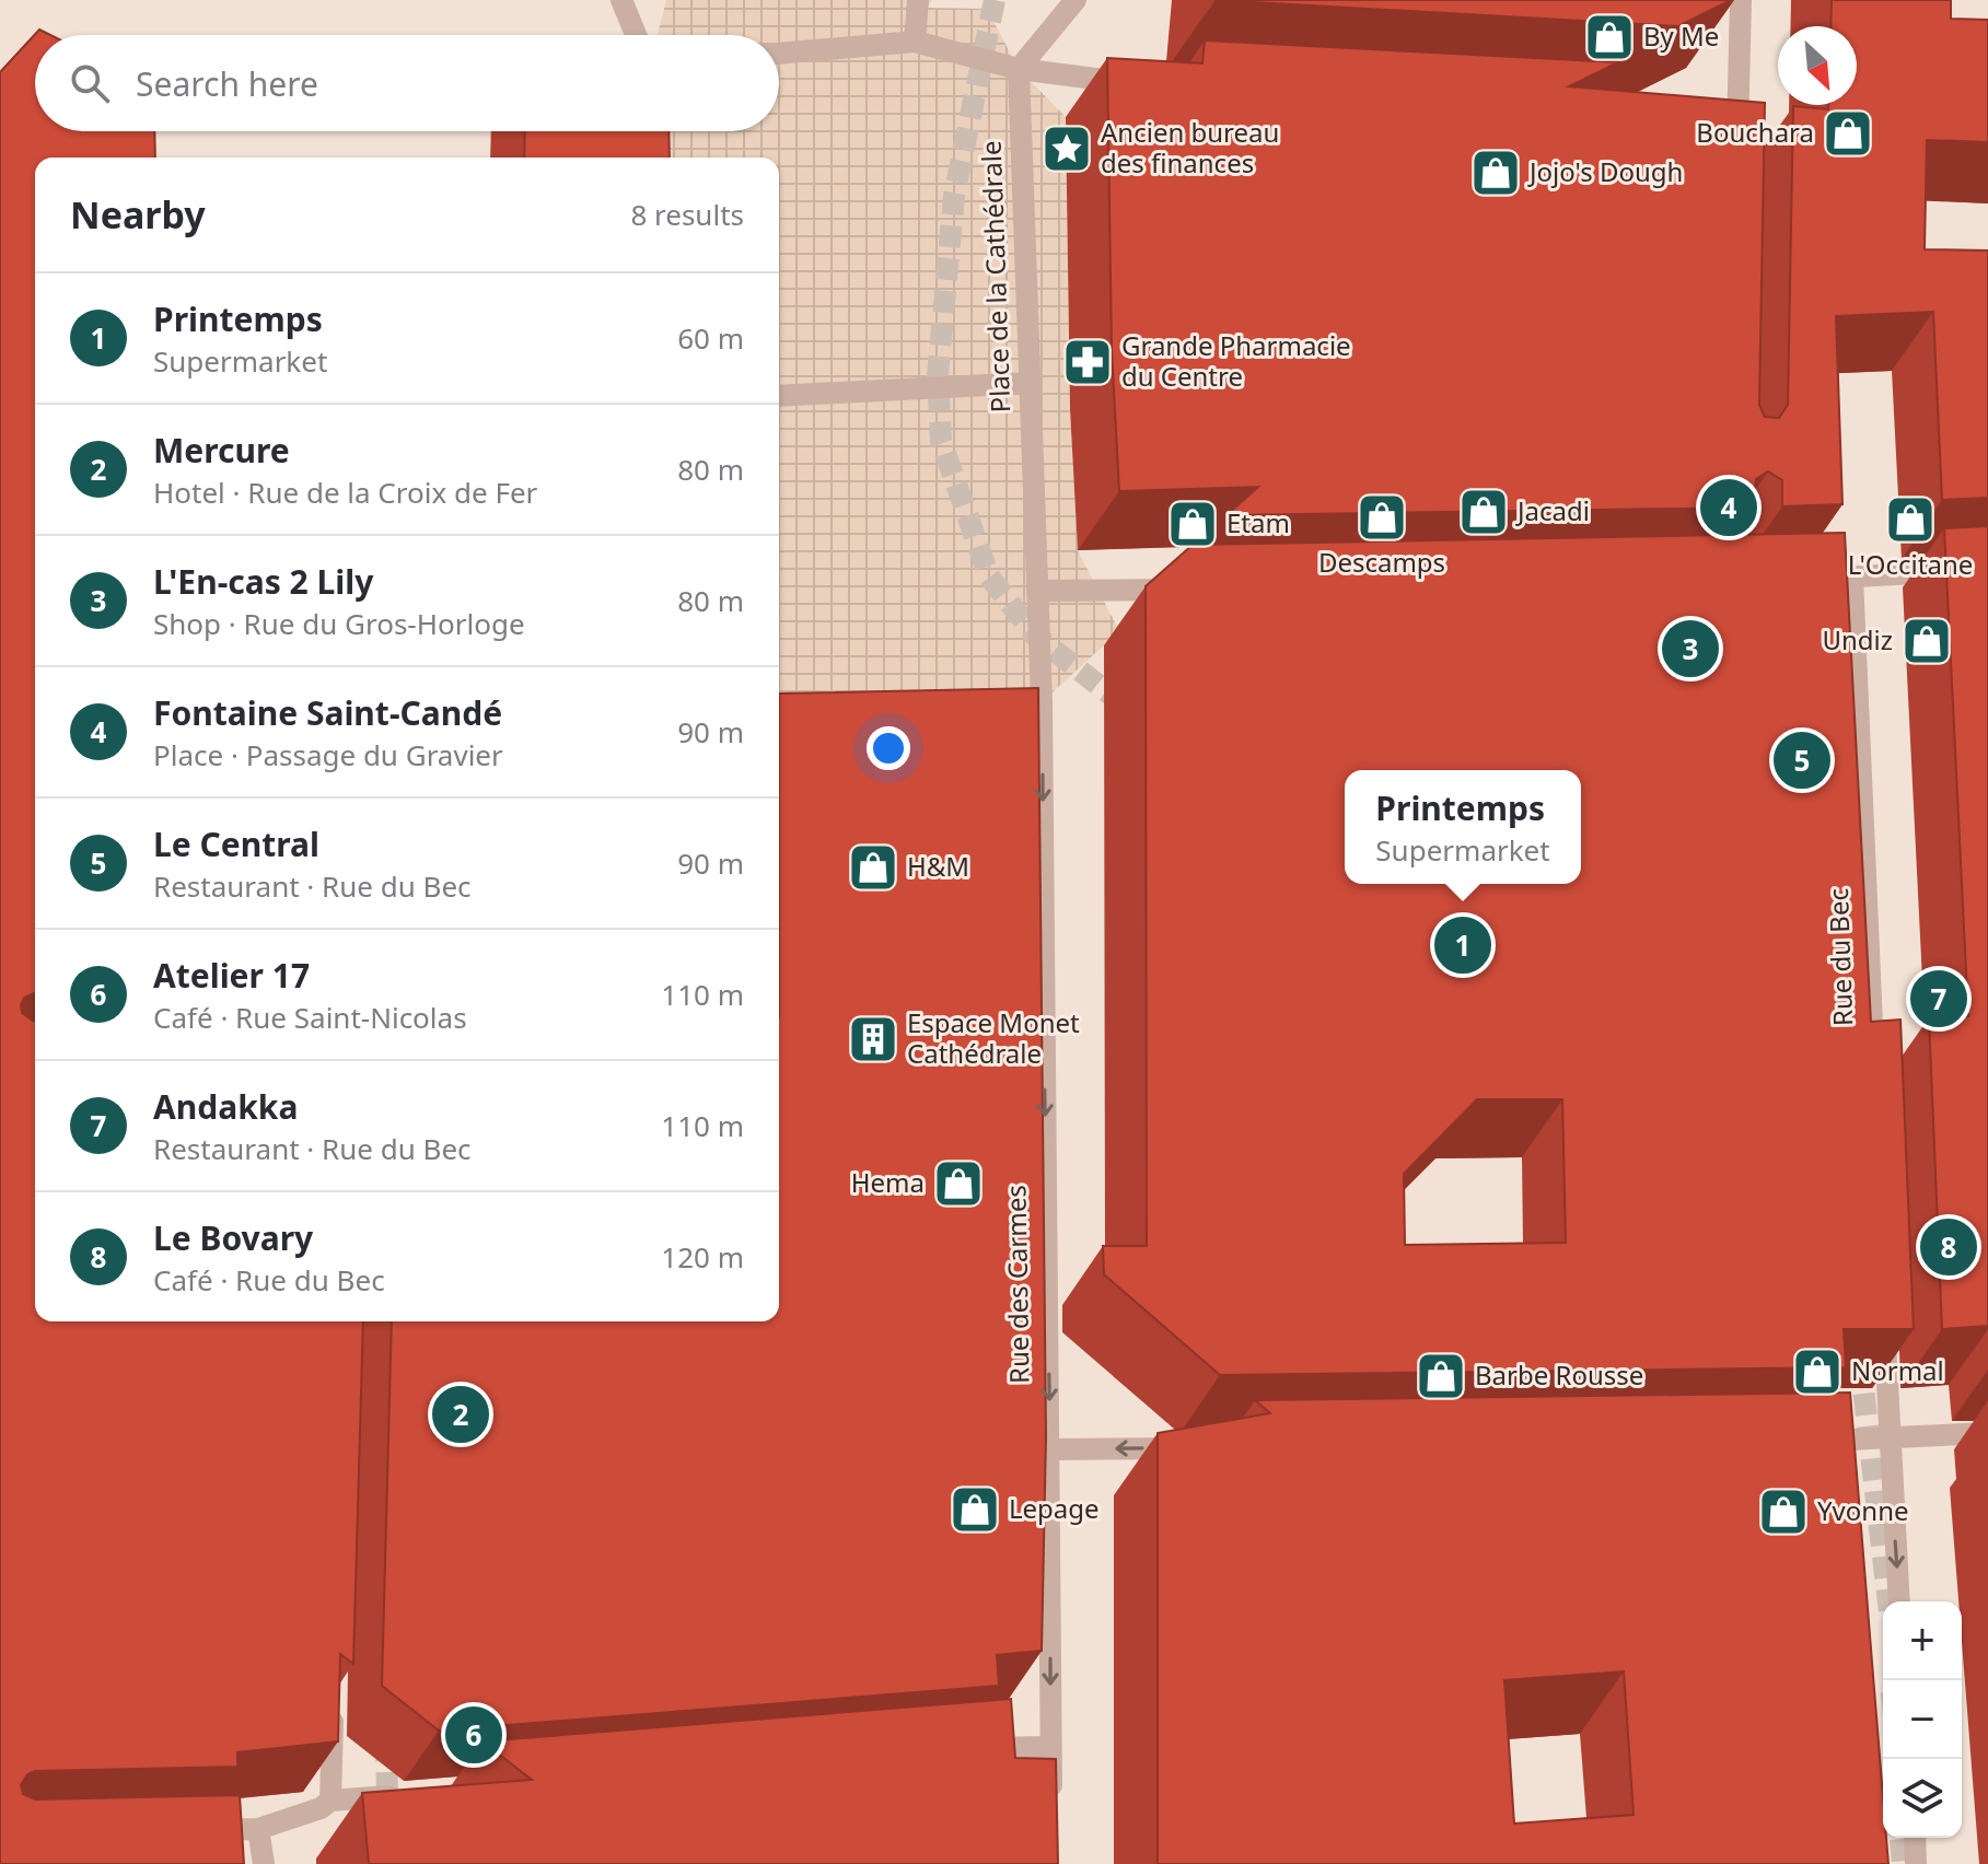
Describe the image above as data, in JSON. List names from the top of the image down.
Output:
{
  "streets": {
    "street": ["Place de la Cathédrale", "Rue du Bec", "Rue des Carmes"]
  },
  "crossings": [
    ["Place de la Cathédrale", "Rue des Carmes"]
  ],
  "one_way": ["Rue des Carmes"],
  "places": {
    "shop": [
      "By Me",
      "Bouchara",
      "Jojo's Dough",
      "Jacadi",
      "Descamps",
      "L'Occitane",
      "Etam",
      "Undiz",
      "H&M",
      "Hema",
      "Normal",
      "Barbe Rousse",
      "Lepage",
      "Yvonne"
    ],
    "place": ["Ancien bureau des finances"],
    "pharmacy": ["Grande Pharmacie du Centre"],
    "building": ["Espace Monet Cathédrale"]
  },
  "north": "bottom right",
  "page": {
    "search": "Search here",
    "heading": ["Nearby", "8 results"],
    "list": [
      {
        "mark": "1",
        "name": "Printemps",
        "note": "Supermarket",
        "value": "60 m"
      },
      {
        "mark": "2",
        "name": "Mercure",
        "note": "Hotel · Rue de la Croix de Fer",
        "value": "80 m"
      },
      {
        "mark": "3",
        "name": "L'En-cas 2 Lily",
        "note": "Shop · Rue du Gros-Horloge",
        "value": "80 m"
      },
      {
        "mark": "4",
        "name": "Fontaine Saint-Candé",
        "note": "Place · Passage du Gravier",
        "value": "90 m"
      },
      {
        "mark": "5",
        "name": "Le Central",
        "note": "Restaurant · Rue du Bec",
        "value": "90 m"
      },
      {
        "mark": "6",
        "name": "Atelier 17",
        "note": "Café · Rue Saint-Nicolas",
        "value": "110 m"
      },
      {
        "mark": "7",
        "name": "Andakka",
        "note": "Restaurant · Rue du Bec",
        "value": "110 m"
      },
      {
        "mark": "8",
        "name": "Le Bovary",
        "note": "Café · Rue du Bec",
        "value": "120 m"
      }
    ],
    "pins": [
      "4",
      "3",
      "5",
      "1",
      "7",
      "8",
      "2",
      "6"
    ],
    "popup": ["Printemps", "Supermarket"],
    "map_buttons": ["+", "−"]
  }
}
